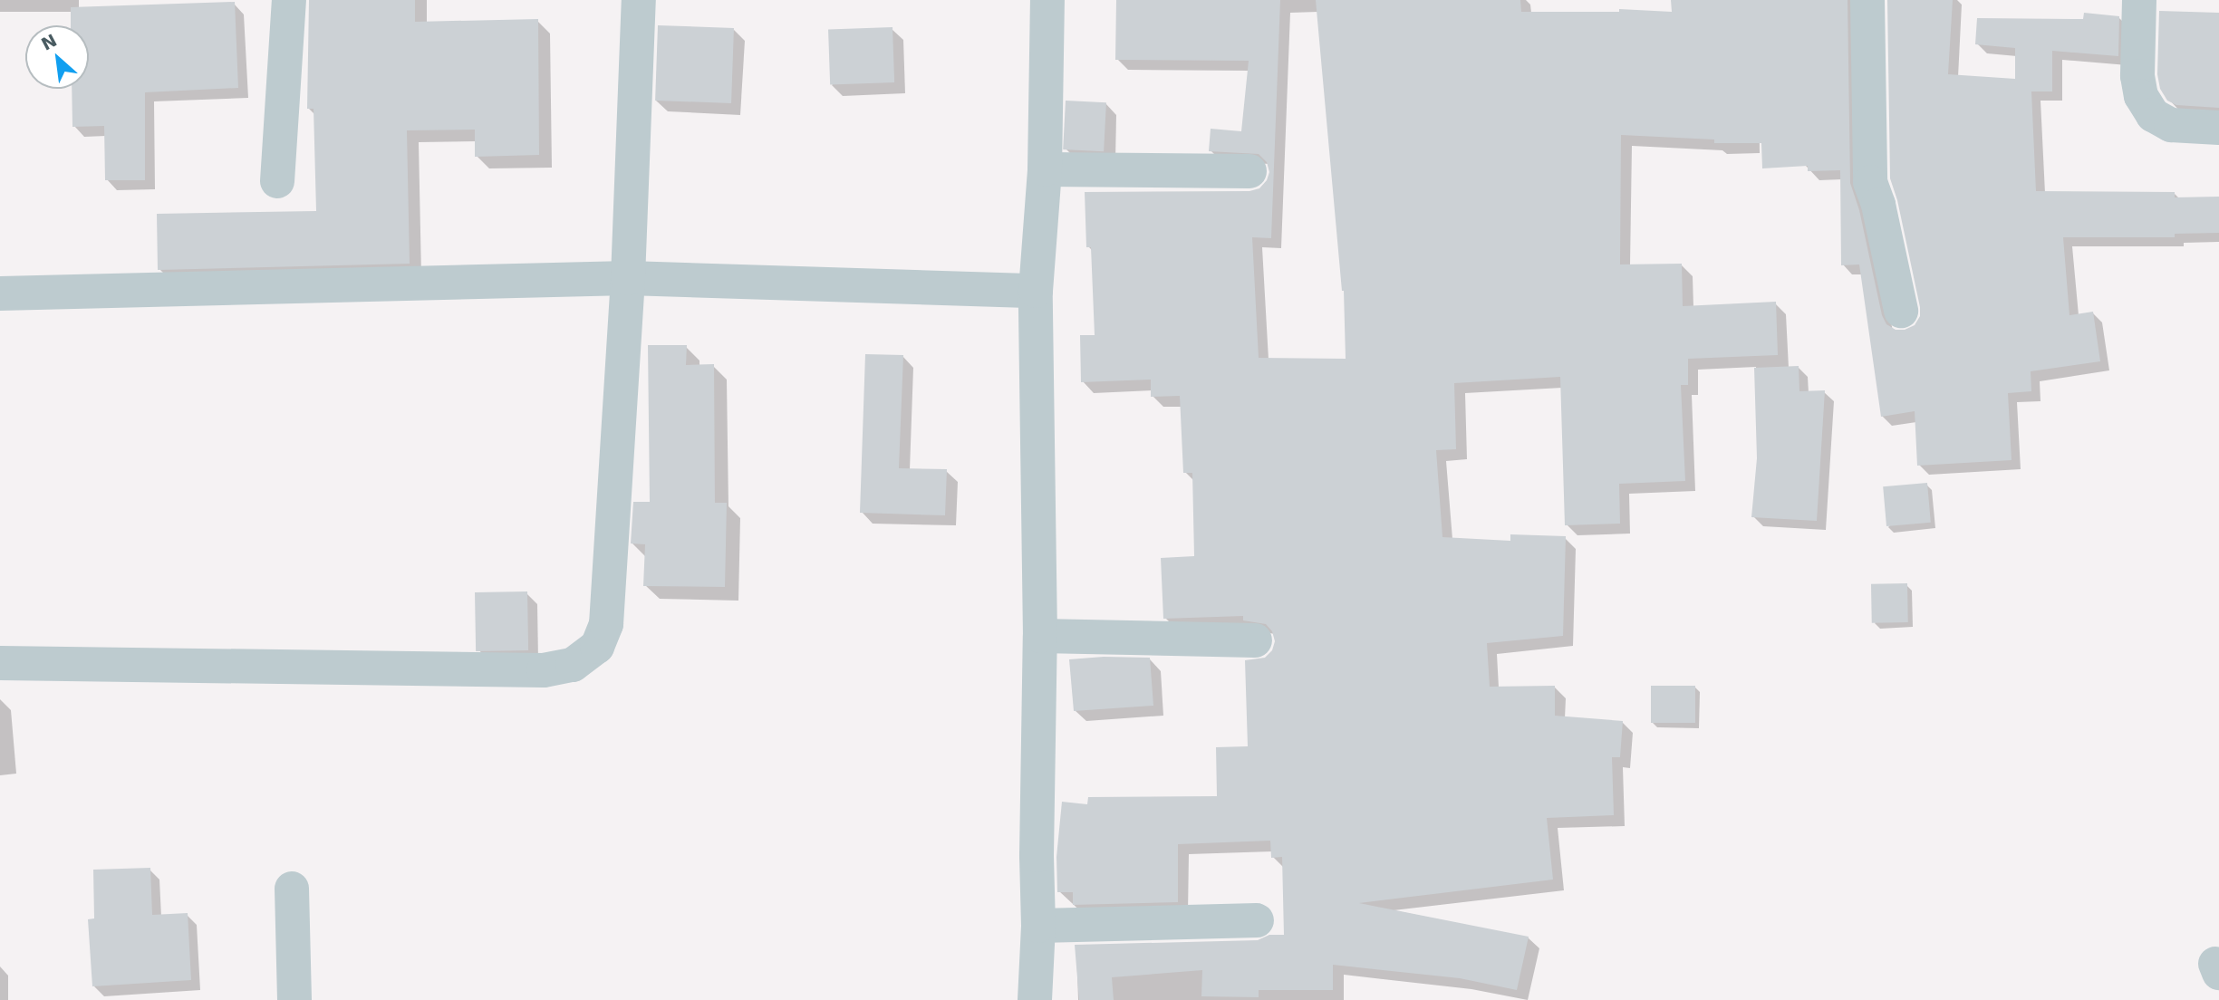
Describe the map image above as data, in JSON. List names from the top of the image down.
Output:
{
  "north": "top left"
}
